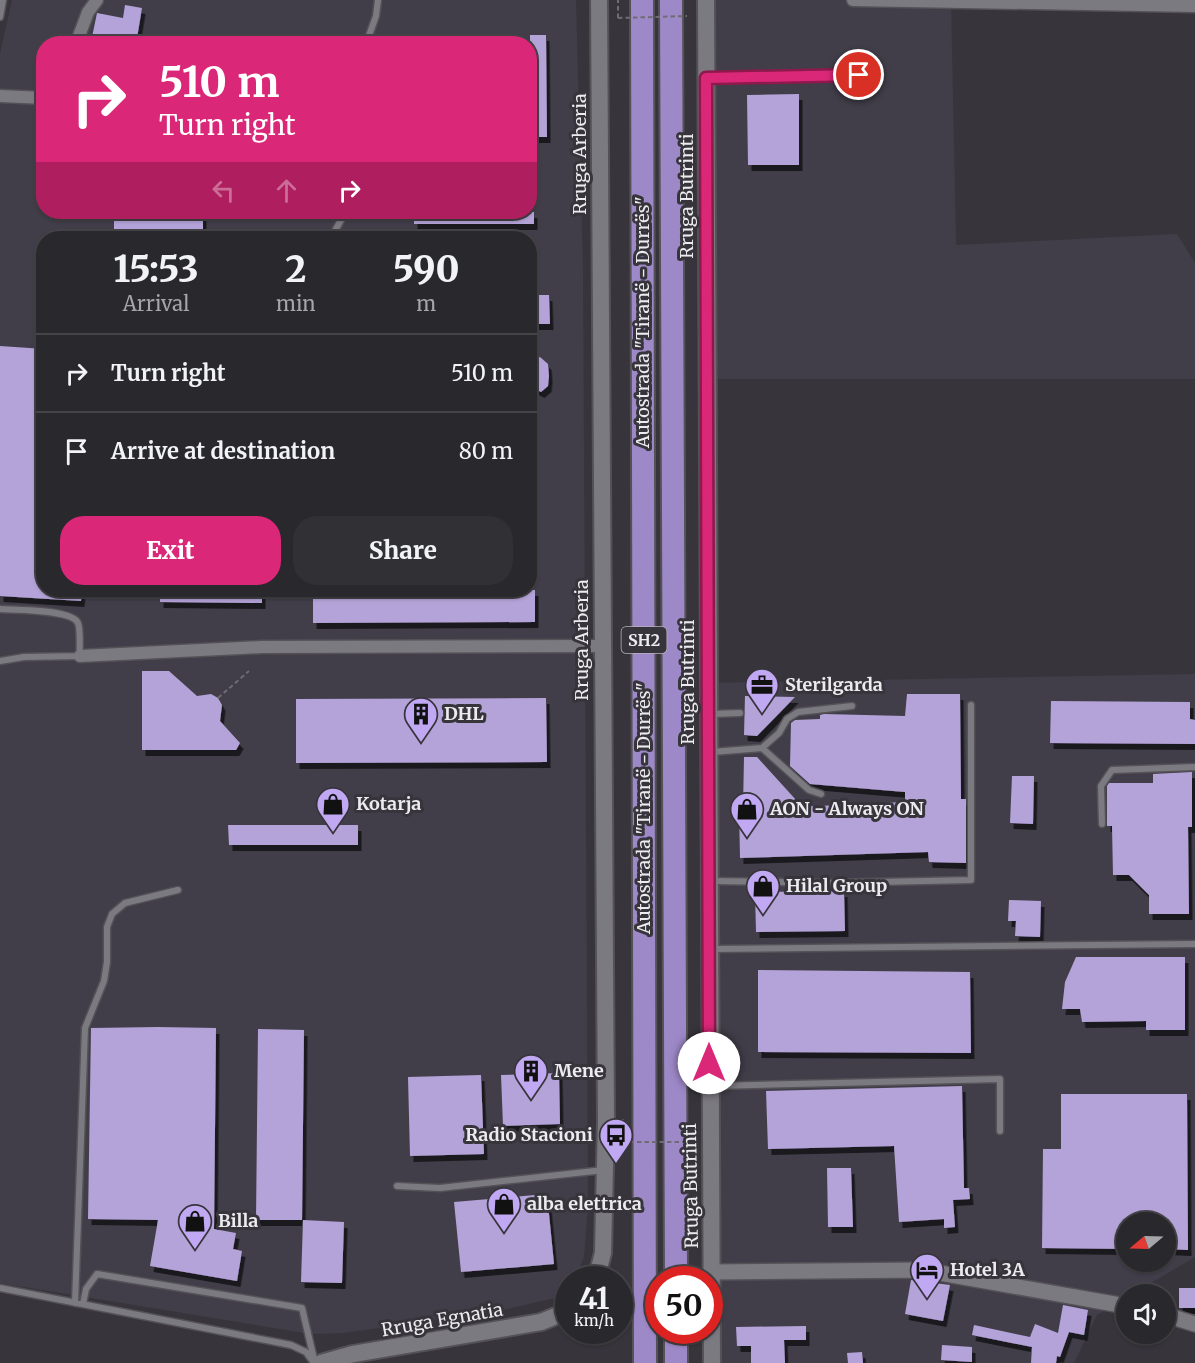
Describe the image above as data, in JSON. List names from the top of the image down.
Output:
{
  "streets": {
    "highway": ["Autostrada \"Tiranë - Durrës\"", "SH2"],
    "main road": ["Rruga Arberia", "Rruga Butrinti", "Rruga Egnatia"]
  },
  "places": {
    "office": ["Sterilgarda"],
    "building": ["DHL", "Mene"],
    "shop": [
      "Kotarja",
      "AON - Always ON",
      "Hilal Group",
      "alba elettrica",
      "Billa"
    ],
    "bus stop": ["Radio Stacioni"],
    "hotel": ["Hotel 3A"]
  },
  "north": "left",
  "page": {
    "turn": ["510 m", "Turn right"],
    "eta": [
      "15:53",
      "Arrival",
      "2",
      "min",
      "590",
      "m"
    ],
    "list": [
      {
        "name": "Turn right",
        "value": "510 m"
      },
      {
        "name": "Arrive at destination",
        "value": "80 m"
      }
    ],
    "buttons": ["Exit", "Share"],
    "speed": "41 km/h",
    "limit": "50"
  }
}
